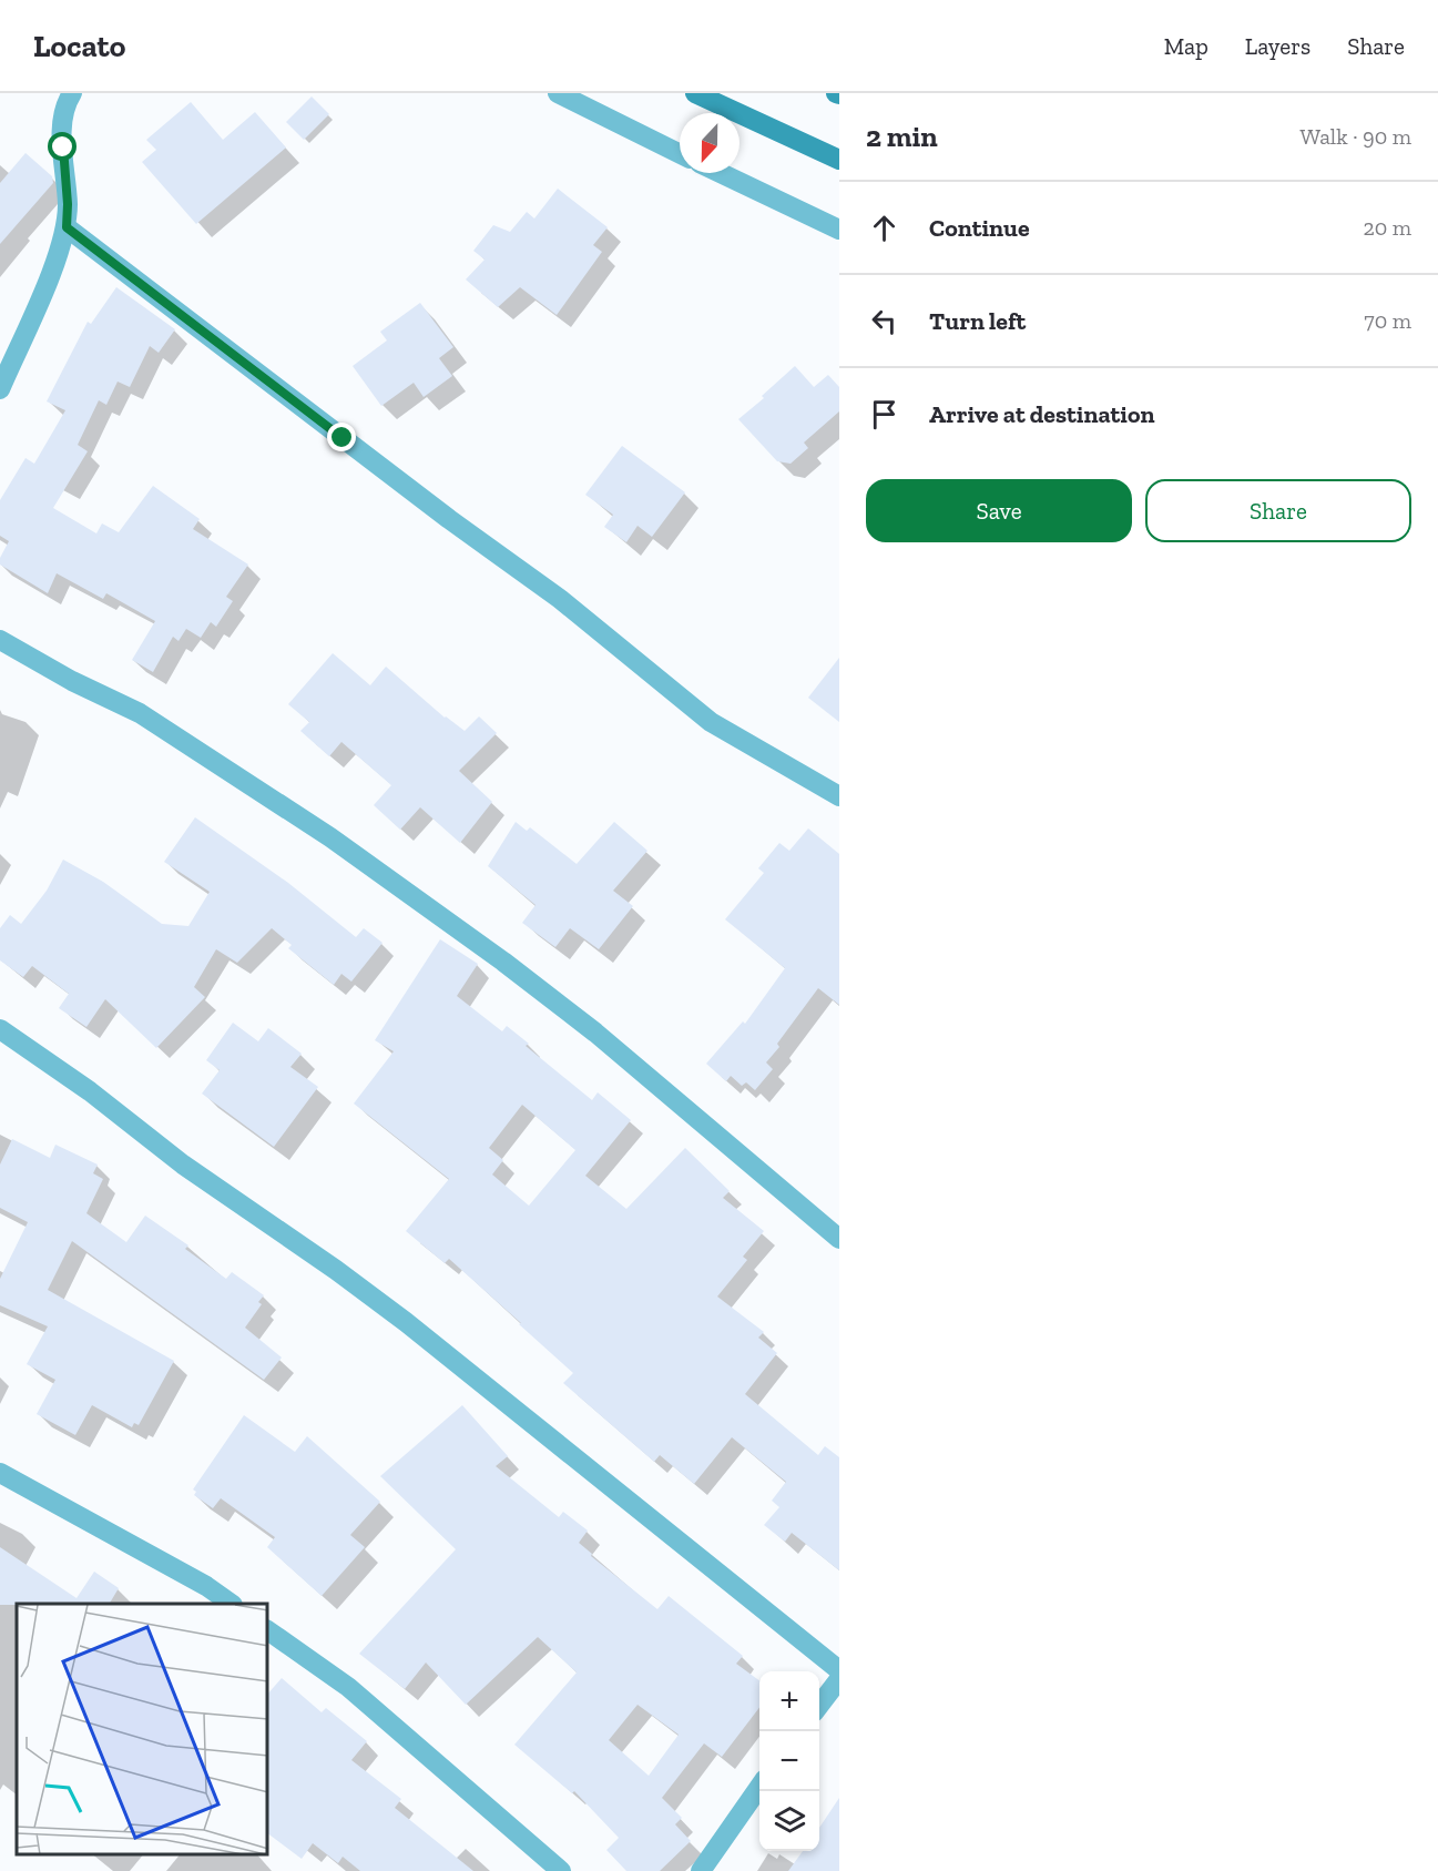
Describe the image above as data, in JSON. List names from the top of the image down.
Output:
{
  "north": "bottom",
  "page": {
    "header": "Locato",
    "nav": ["Map", "Layers", "Share"],
    "heading": ["2 min", "Walk · 90 m"],
    "list": [
      ["Continue", "20 m"],
      ["Turn left", "70 m"],
      "Arrive at destination"
    ],
    "buttons": ["Save", "Share"],
    "map_buttons": ["+", "−"]
  }
}
